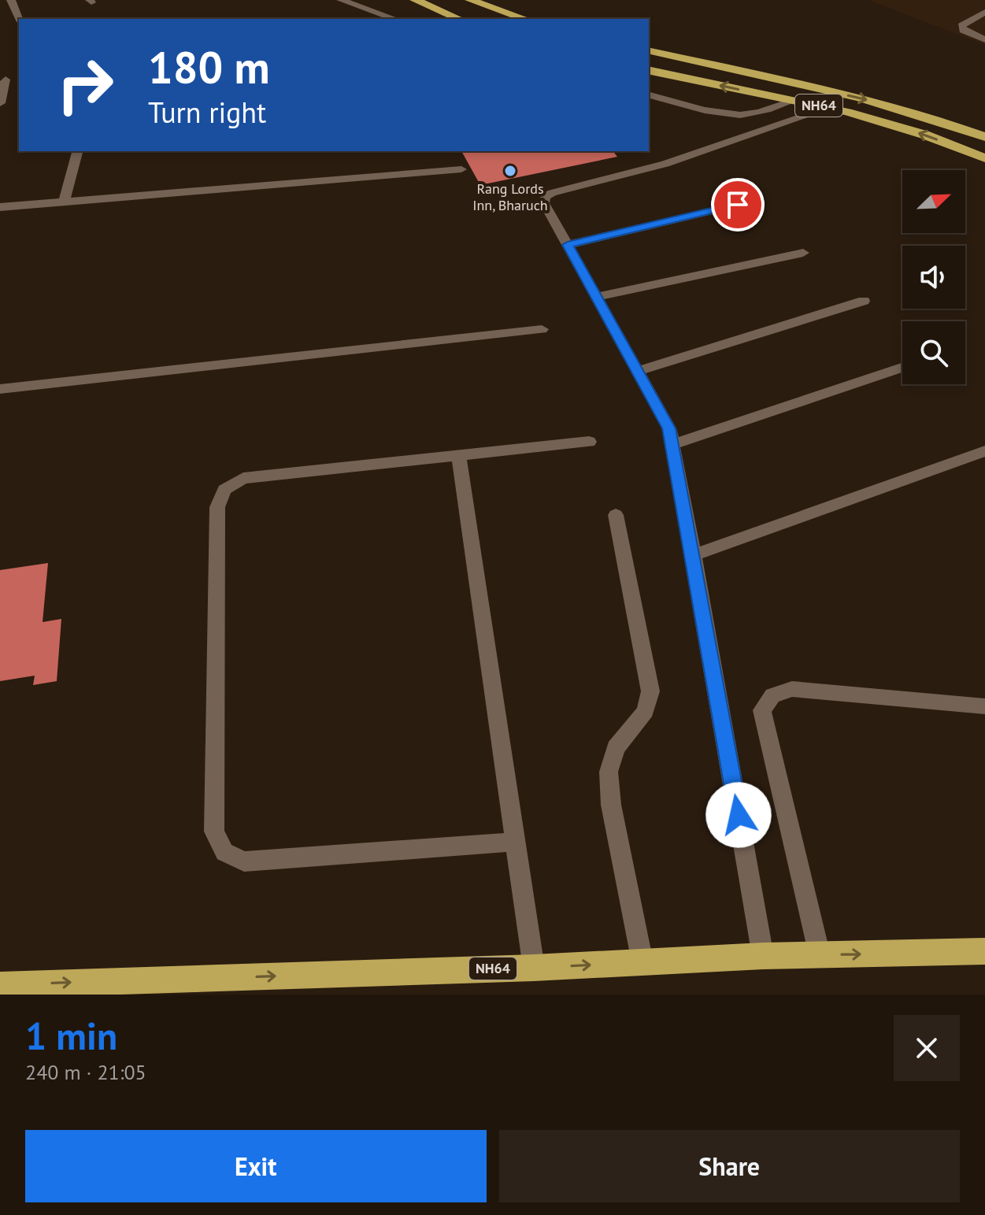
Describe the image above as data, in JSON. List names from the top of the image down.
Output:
{
  "streets": {
    "highway": ["NH64"]
  },
  "places": ["Rang Lords Inn, Bharuch"],
  "north": "top right",
  "page": {
    "turn": ["180 m", "Turn right"],
    "heading": ["1 min", "240 m · 21:05"],
    "buttons": ["Exit", "Share"]
  }
}
